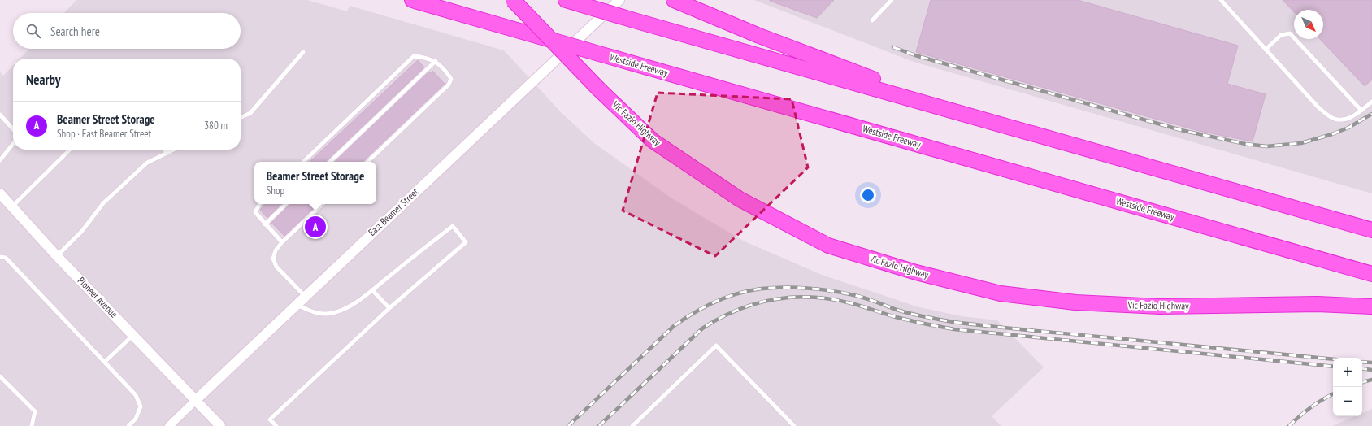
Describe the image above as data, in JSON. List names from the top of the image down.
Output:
{
  "streets": {
    "highway": ["Westside Freeway", "Vic Fazio Highway"],
    "street": ["East Beamer Street", "Pioneer Avenue"]
  },
  "crossings": [
    ["East Beamer Street", "Pioneer Avenue"]
  ],
  "north": "bottom right",
  "page": {
    "search": "Search here",
    "heading": "Nearby",
    "list": [
      {
        "mark": "A",
        "name": "Beamer Street Storage",
        "note": "Shop · East Beamer Street",
        "value": "380 m"
      }
    ],
    "popup": ["Beamer Street Storage", "Shop"],
    "pins": "A",
    "map_buttons": ["+", "−"]
  }
}
